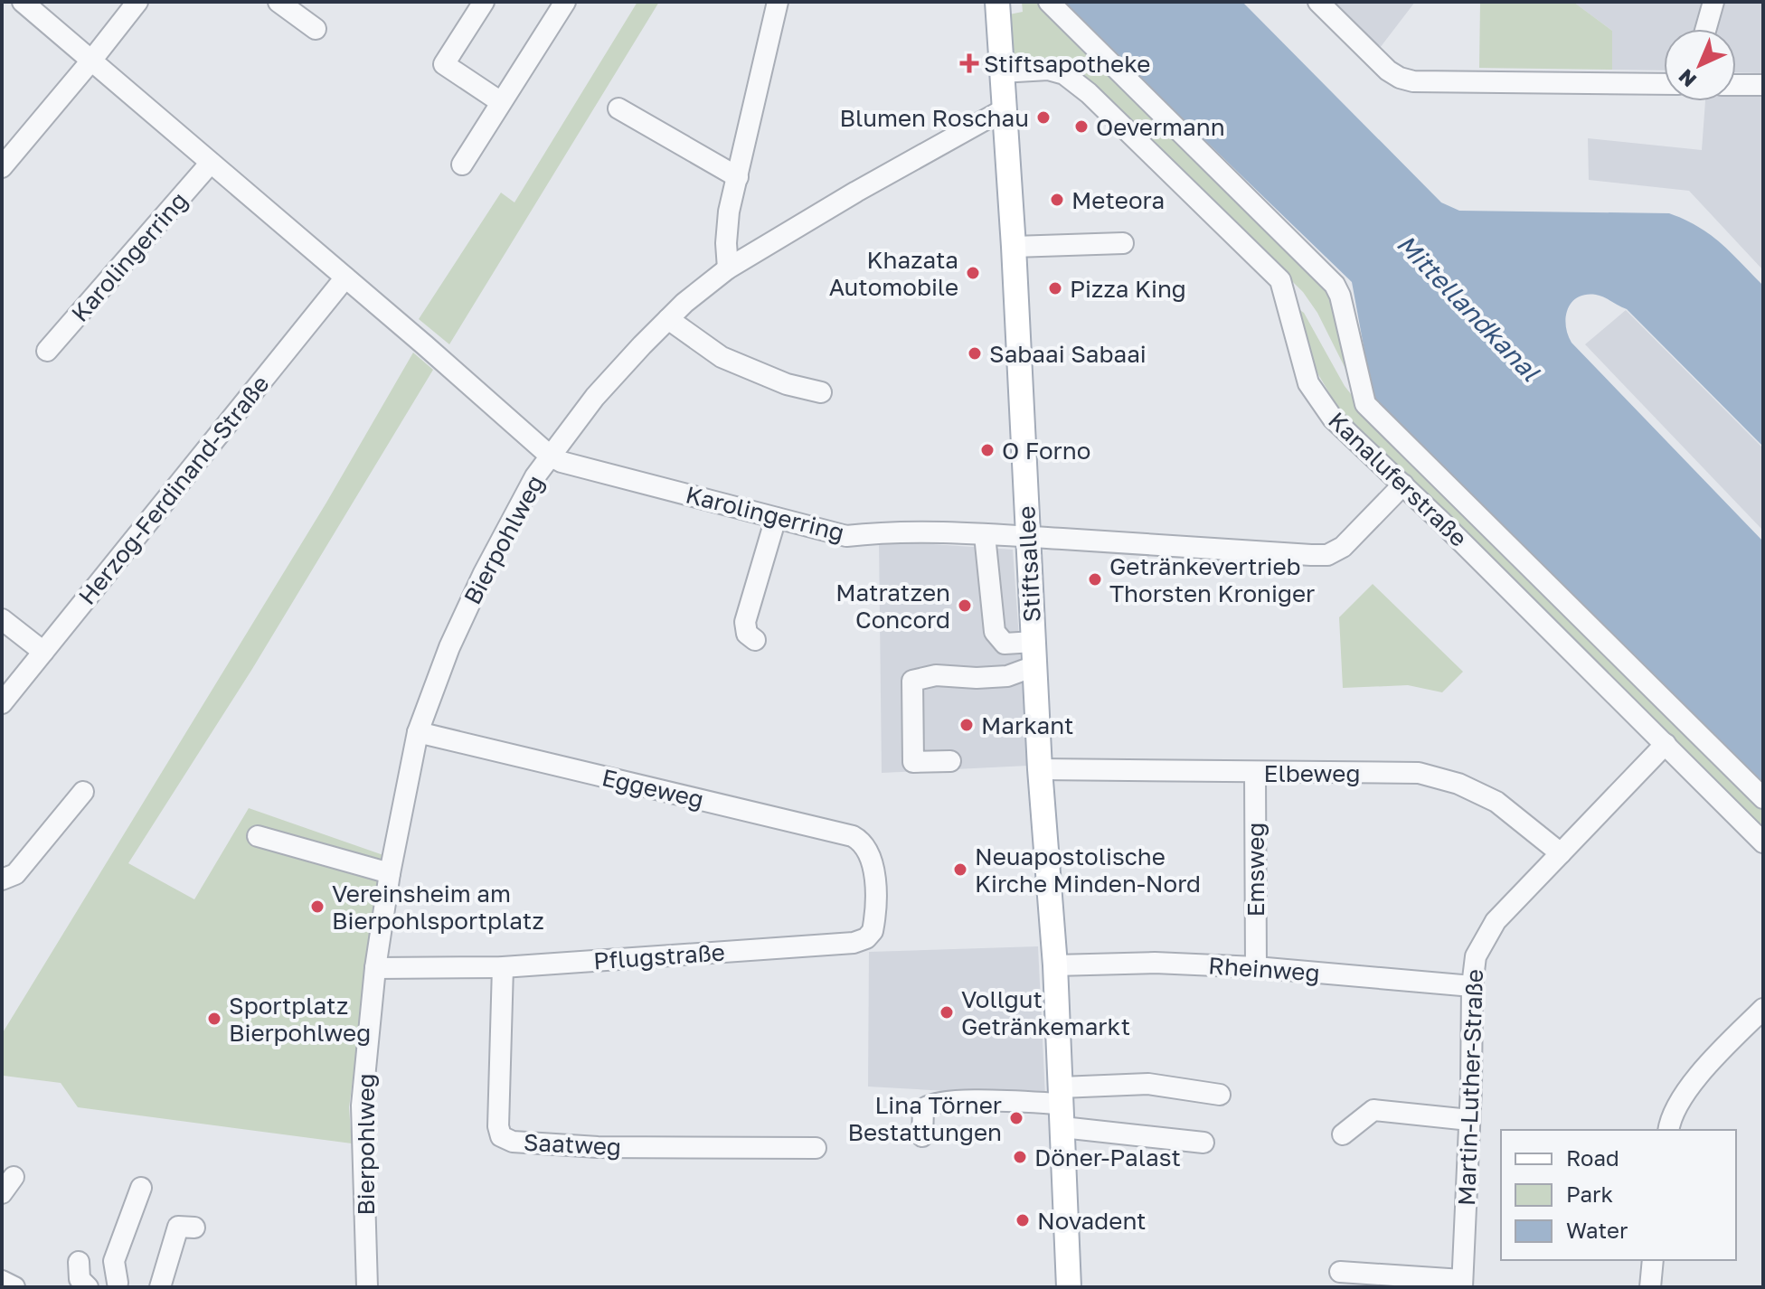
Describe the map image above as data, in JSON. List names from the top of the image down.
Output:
{
  "streets": {
    "main road": ["Stiftsallee"],
    "street": [
      "Karolingerring",
      "Kanaluferstraße",
      "Herzog-Ferdinand-Straße",
      "Bierpohlweg",
      "Elbeweg",
      "Eggeweg",
      "Emsweg",
      "Pflugstraße",
      "Rheinweg",
      "Martin-Luther-Straße",
      "Saatweg"
    ]
  },
  "crossings": [
    ["Karolingerring", "Kanaluferstraße"],
    ["Karolingerring", "Herzog-Ferdinand-Straße"],
    ["Karolingerring", "Bierpohlweg"],
    ["Karolingerring", "Stiftsallee"],
    ["Kanaluferstraße", "Stiftsallee"],
    ["Kanaluferstraße", "Martin-Luther-Straße"],
    ["Bierpohlweg", "Stiftsallee"],
    ["Bierpohlweg", "Eggeweg"],
    ["Bierpohlweg", "Pflugstraße"],
    ["Stiftsallee", "Elbeweg"],
    ["Stiftsallee", "Rheinweg"],
    ["Elbeweg", "Emsweg"],
    ["Elbeweg", "Martin-Luther-Straße"],
    ["Eggeweg", "Pflugstraße"],
    ["Emsweg", "Rheinweg"],
    ["Pflugstraße", "Saatweg"],
    ["Rheinweg", "Martin-Luther-Straße"]
  ],
  "water": ["Mittellandkanal"],
  "places": {
    "health": ["Stiftsapotheke"],
    "other": [
      "Blumen Roschau",
      "Oevermann",
      "Meteora",
      "Khazata Automobile",
      "Pizza King",
      "Sabaai Sabaai",
      "O Forno",
      "Getränkevertrieb Thorsten Kroniger",
      "Matratzen Concord",
      "Markant",
      "Neuapostolische Kirche Minden-Nord",
      "Vereinsheim am Bierpohlsportplatz",
      "Vollgut Getränkemarkt",
      "Sportplatz Bierpohlweg",
      "Lina Törner Bestattungen",
      "Döner-Palast",
      "Novadent"
    ]
  },
  "legend": ["Road", "Park", "Water"],
  "north": "bottom left"
}
